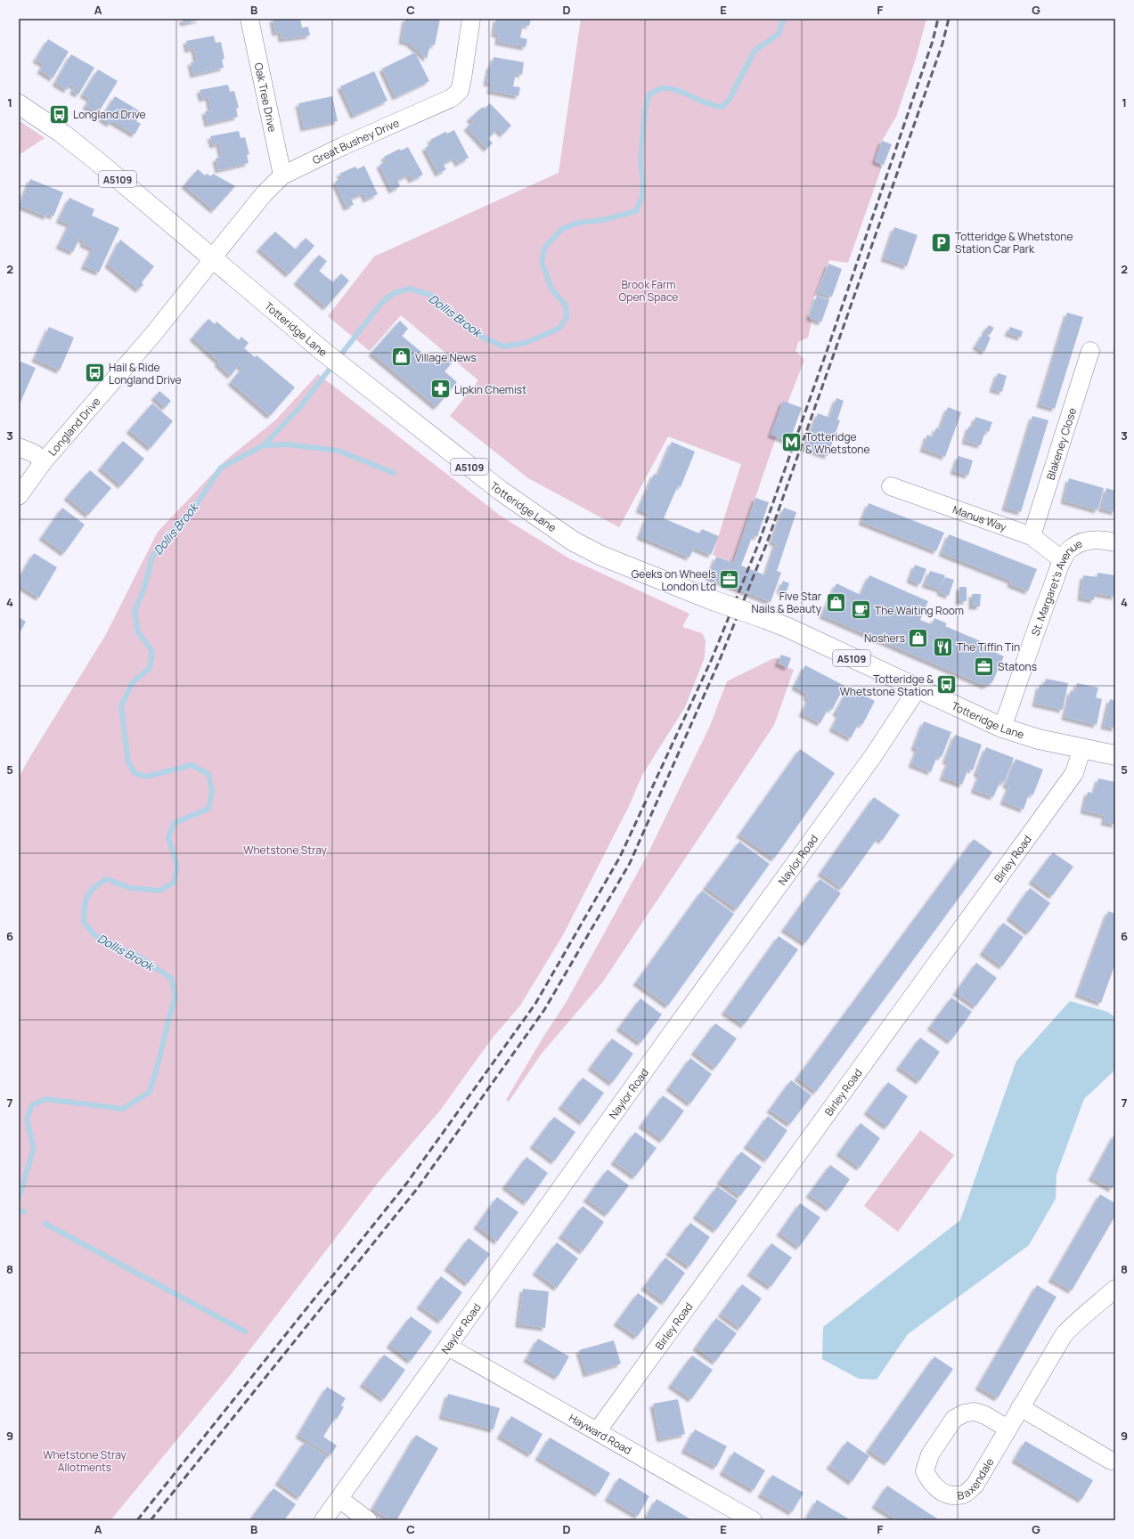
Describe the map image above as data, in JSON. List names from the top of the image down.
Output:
{
  "streets": {
    "main road": ["A5109", "Totteridge Lane"],
    "street": [
      "Oak Tree Drive",
      "Great Bushey Drive",
      "Longland Drive",
      "Blakeney Close",
      "Manus Way",
      "St. Margaret's Avenue",
      "Birley Road",
      "Naylor Road",
      "Hayward Road",
      "Baxendale"
    ]
  },
  "crossings": [
    ["Oak Tree Drive", "Great Bushey Drive"],
    ["Great Bushey Drive", "Totteridge Lane"],
    ["Great Bushey Drive", "Longland Drive"],
    ["Totteridge Lane", "Longland Drive"],
    ["Totteridge Lane", "St. Margaret's Avenue"],
    ["Totteridge Lane", "Birley Road"],
    ["Totteridge Lane", "Naylor Road"],
    ["Blakeney Close", "Manus Way"],
    ["Manus Way", "St. Margaret's Avenue"],
    ["Birley Road", "Hayward Road"],
    ["Naylor Road", "Hayward Road"]
  ],
  "water": ["Dollis Brook"],
  "parks": ["Brook Farm Open Space", "Whetstone Stray", "Whetstone Stray Allotments"],
  "places": {
    "bus stop": ["Longland Drive", "Hail & Ride Longland Drive", "Totteridge & Whetstone Station"],
    "parking": ["Totteridge & Whetstone Station Car Park"],
    "shop": ["Village News", "Five Star Nails & Beauty", "Noshers"],
    "pharmacy": ["Lipkin Chemist"],
    "metro station": ["Totteridge & Whetstone"],
    "office": ["Geeks on Wheels London Ltd", "Statons"],
    "cafe": ["The Waiting Room"],
    "restaurant": ["The Tiffin Tin"]
  },
  "grid": {
    "columns": [
      "A",
      "B",
      "C",
      "D",
      "E",
      "F",
      "G"
    ],
    "rows": [
      "1",
      "2",
      "3",
      "4",
      "5",
      "6",
      "7",
      "8",
      "9"
    ]
  }
}
